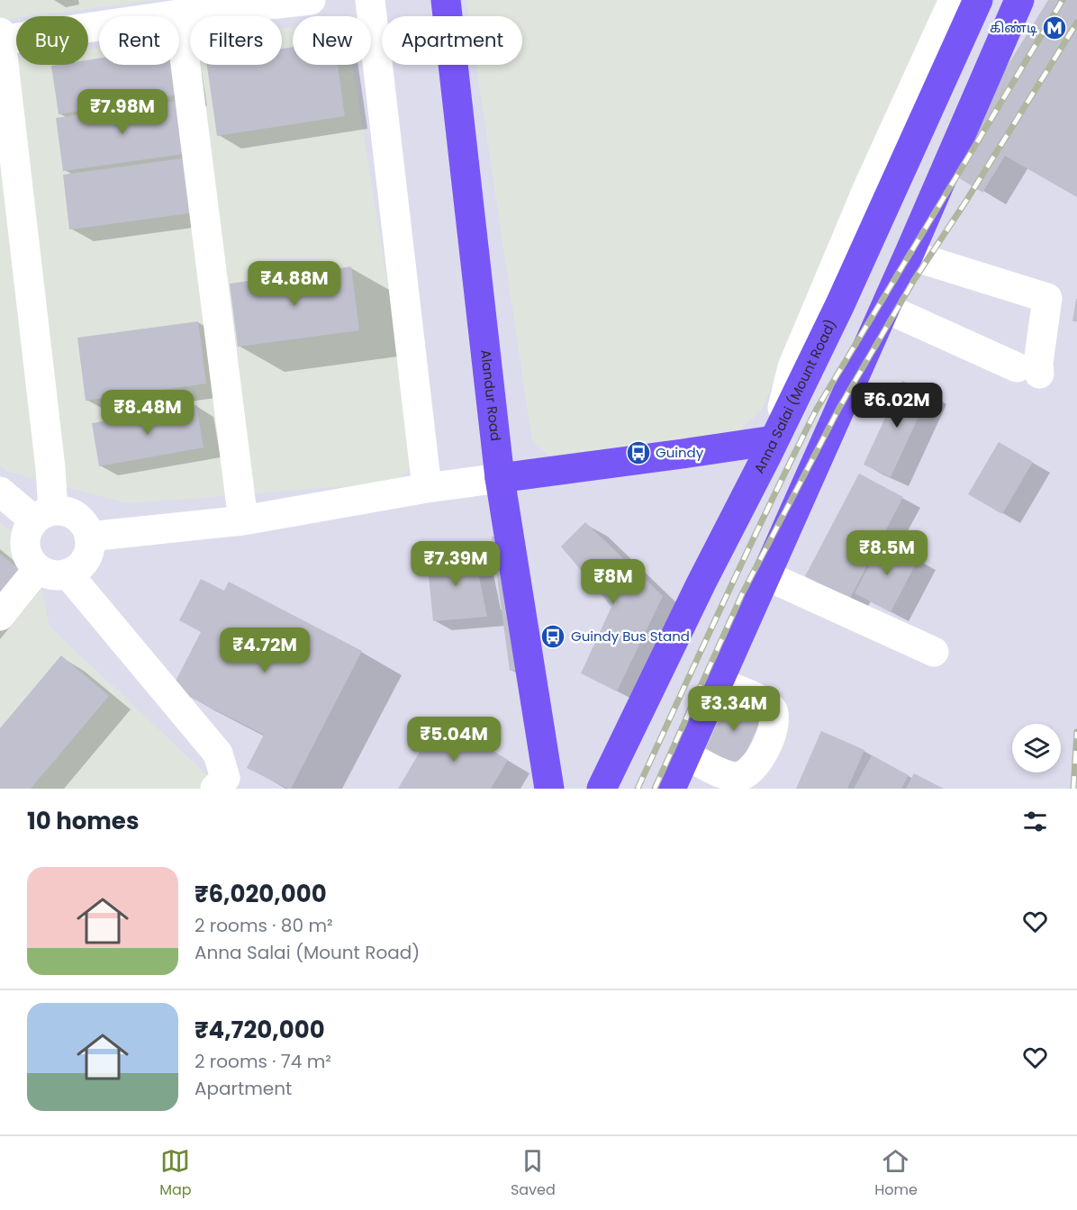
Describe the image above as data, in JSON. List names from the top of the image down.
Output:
{
  "streets": {
    "main road": ["Alandur Road", "Anna Salai (Mount Road)"]
  },
  "places": {
    "metro station": ["கிண்டி"],
    "bus stop": ["Guindy", "Guindy Bus Stand"]
  },
  "page": {
    "chip": [
      "Buy",
      "Rent",
      "Filters",
      "New",
      "Apartment"
    ],
    "price": [
      "₹7.98M",
      "₹4.88M",
      "₹6.02M",
      "₹8.48M",
      "₹8.5M",
      "₹7.39M",
      "₹8M",
      "₹4.72M",
      "₹3.34M",
      "₹5.04M"
    ],
    "heading": "10 homes",
    "list": [
      {
        "name": "₹6,020,000",
        "note": "2 rooms · 80 m² · Anna Salai (Mount Road)"
      },
      {
        "name": "₹4,720,000",
        "note": "2 rooms · 74 m² · Apartment"
      }
    ],
    "tabs": ["Map", "Saved", "Home"]
  }
}
